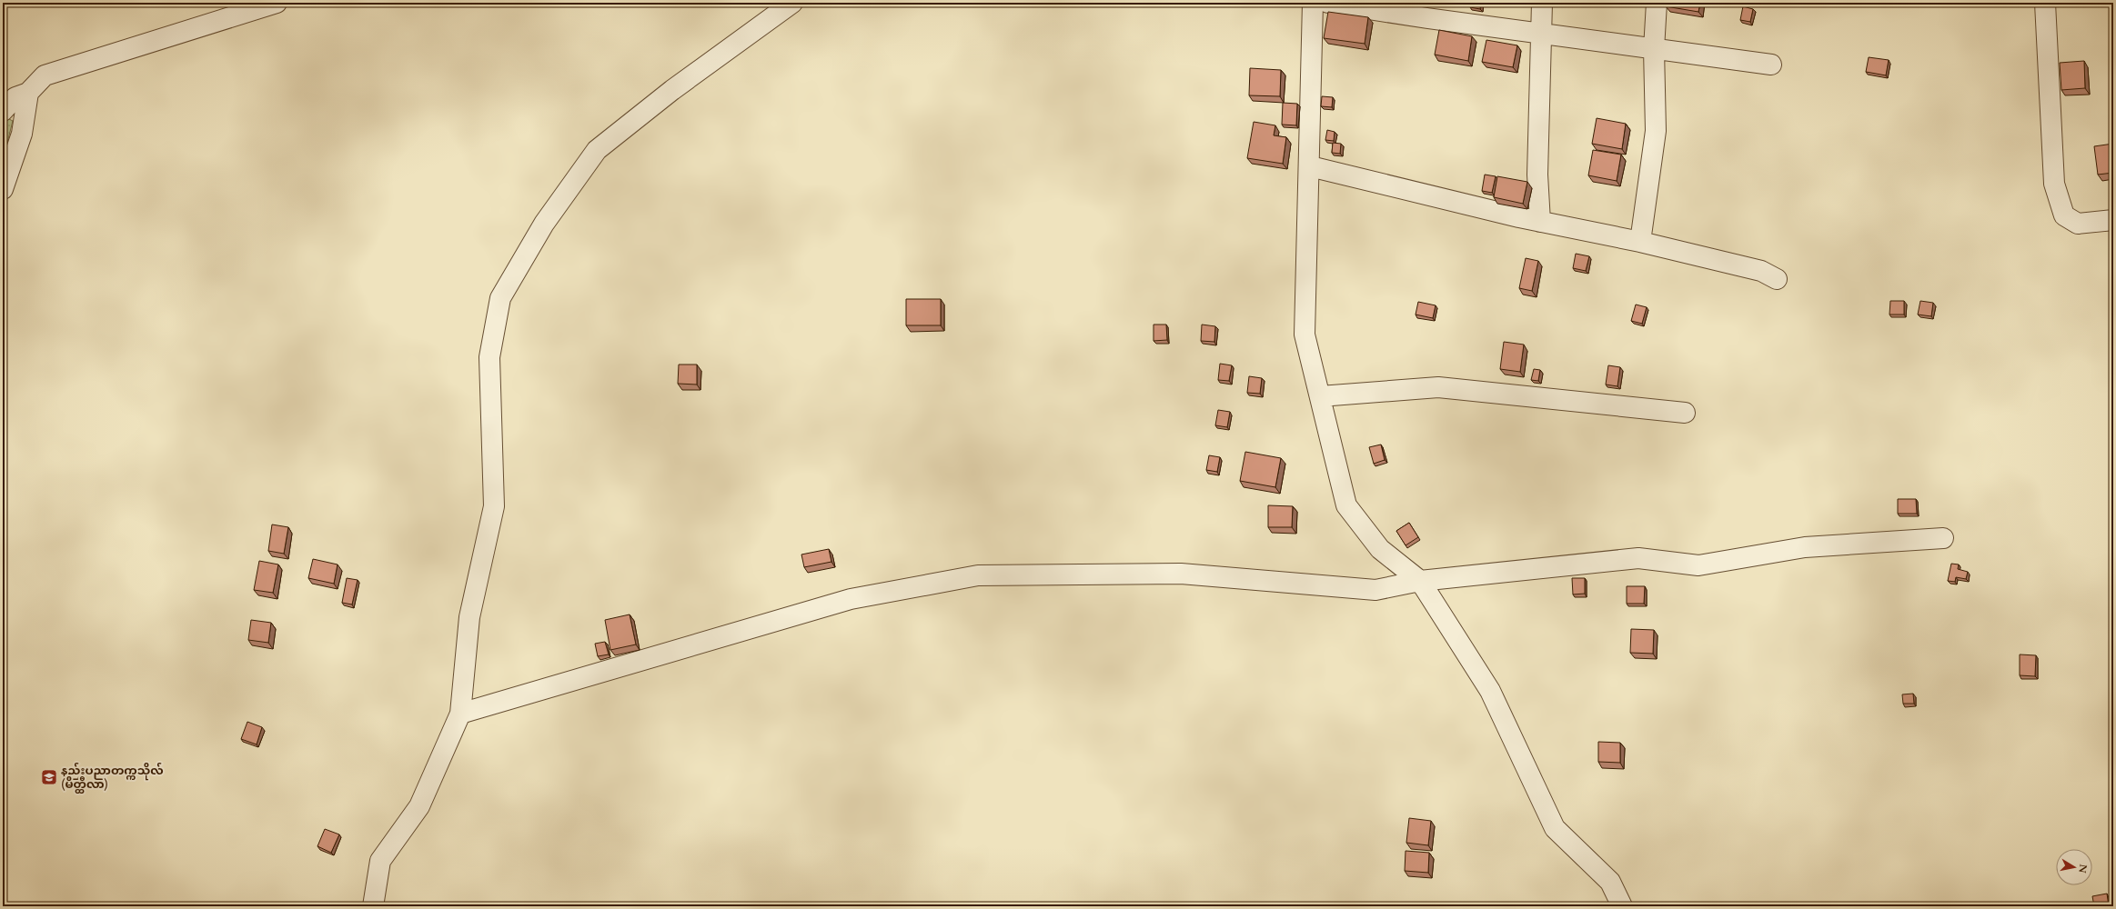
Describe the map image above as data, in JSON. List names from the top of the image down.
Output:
{
  "places": {
    "school or university": ["နည်းပညာတက္ကသိုလ် (မိတ္ထီလာ)"]
  },
  "north": "right"
}
